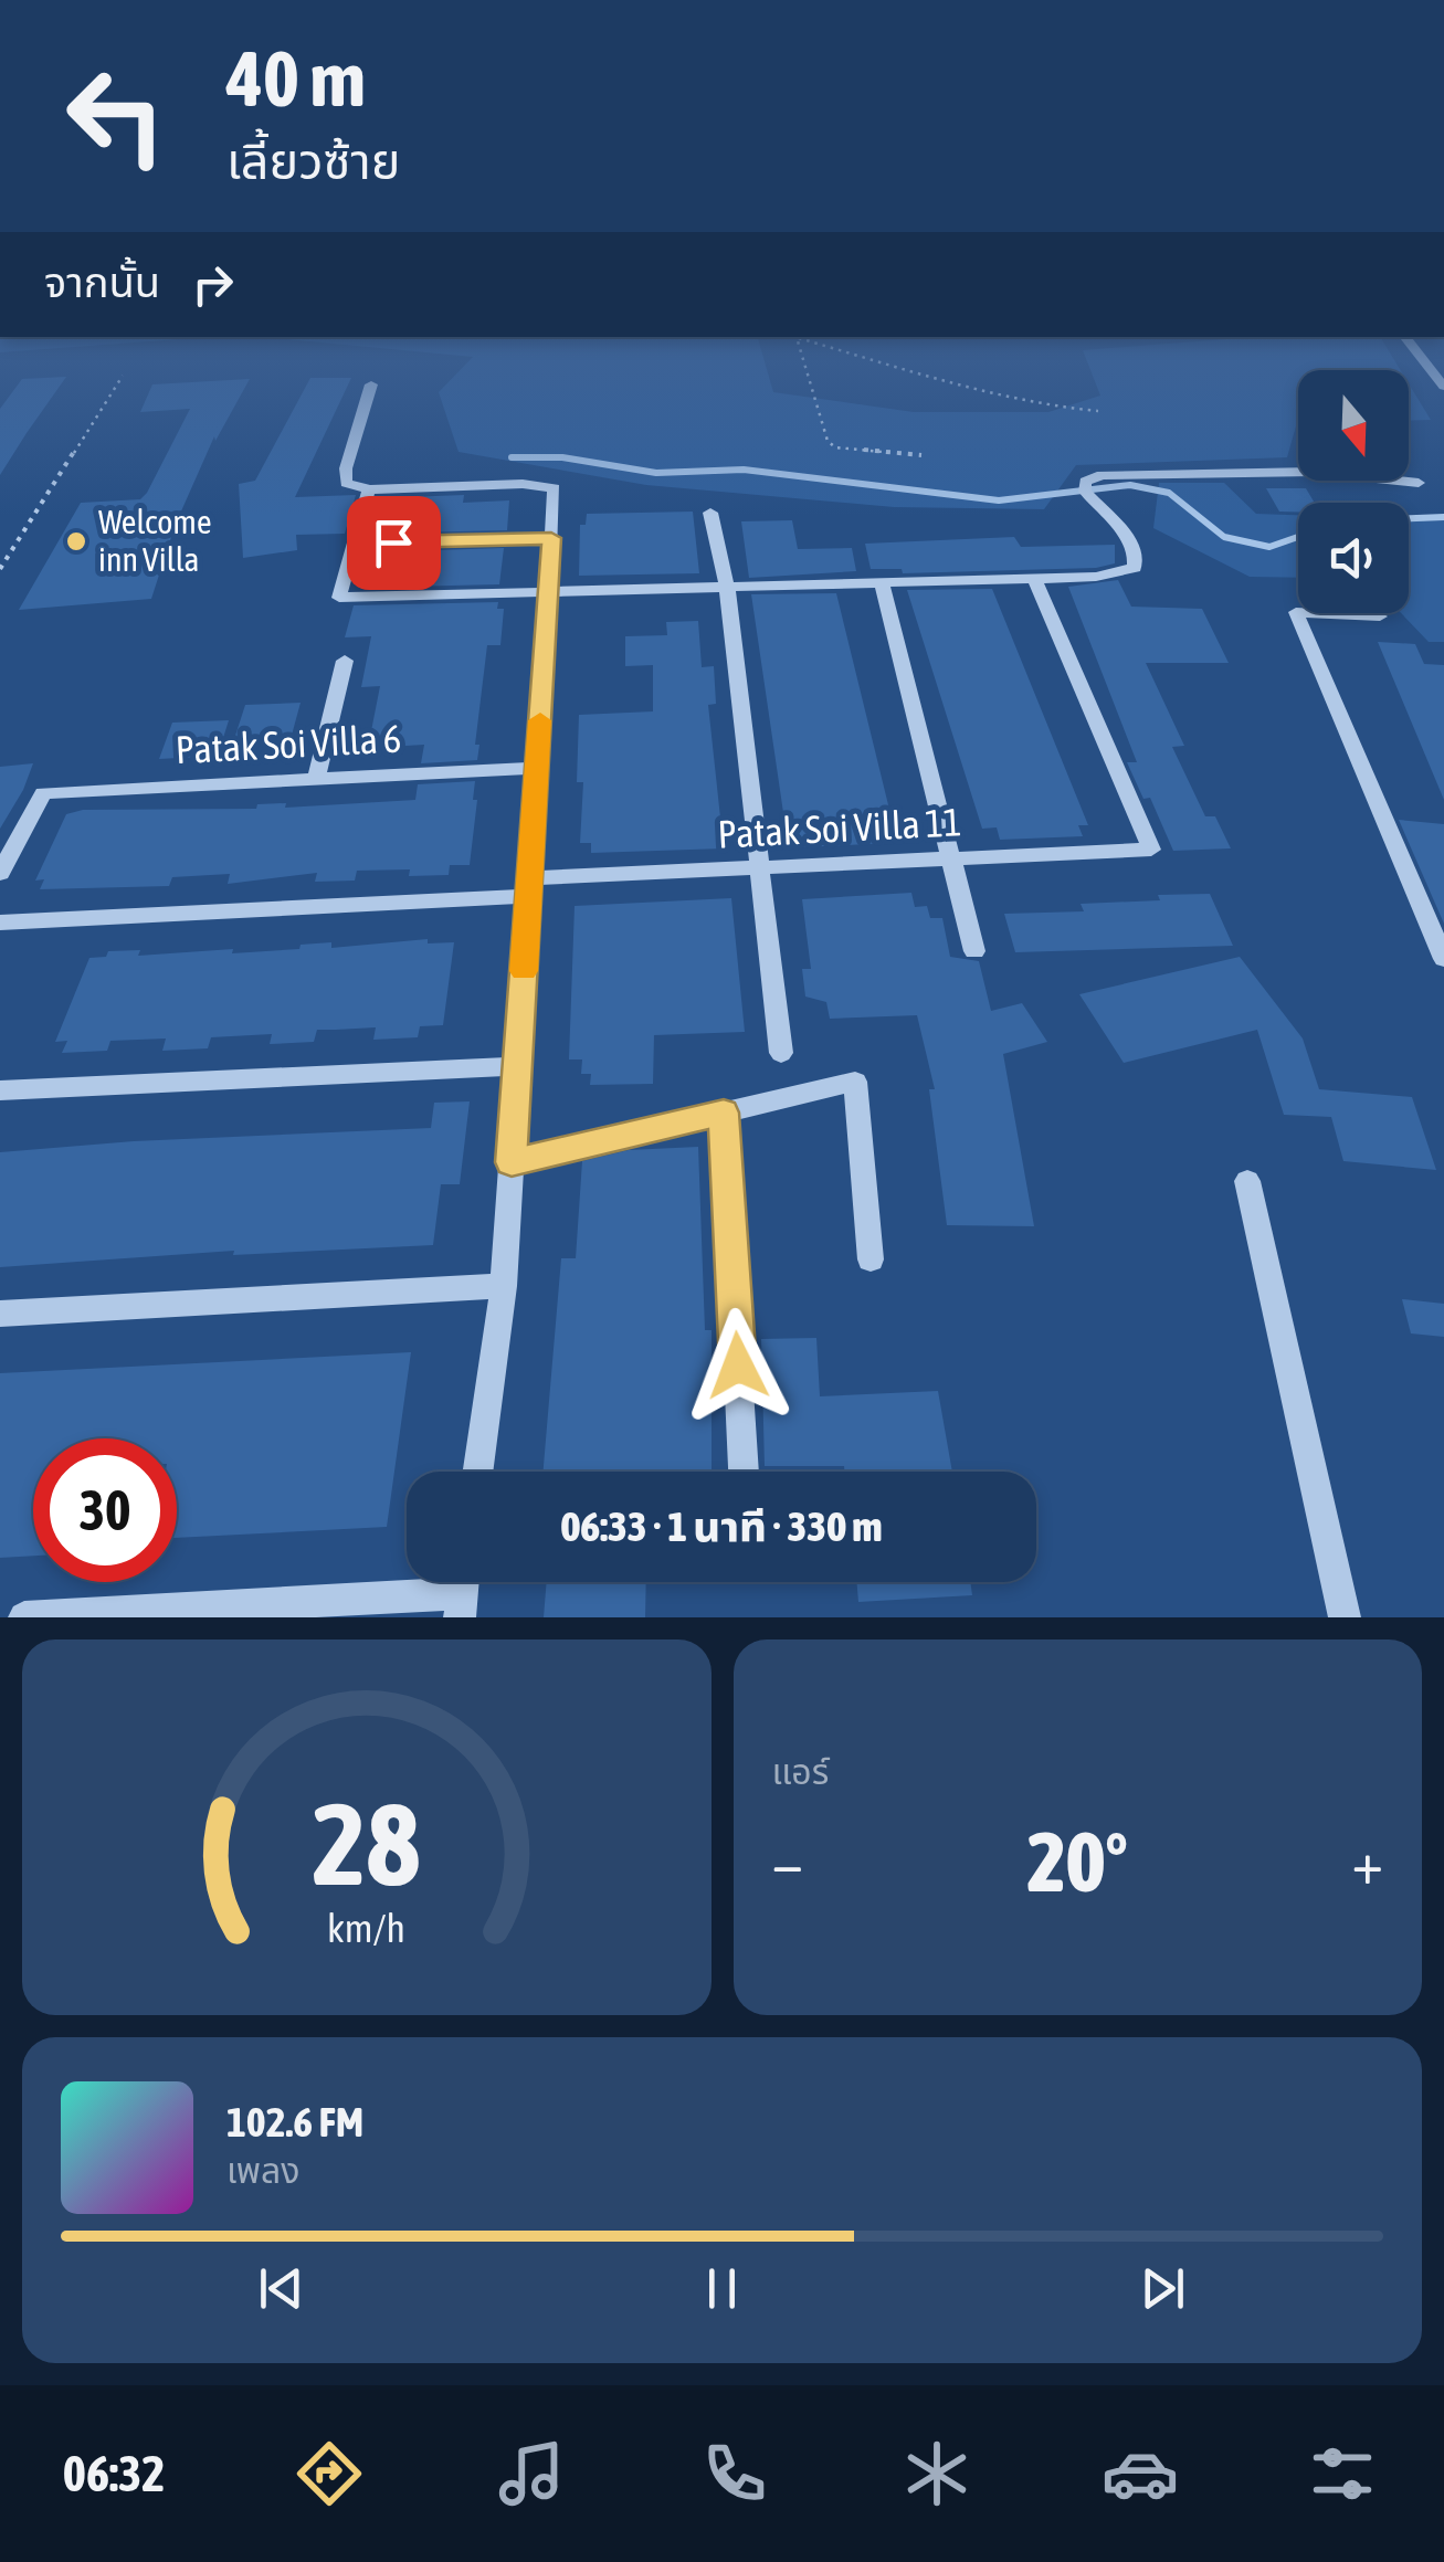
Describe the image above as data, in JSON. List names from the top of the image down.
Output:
{
  "streets": {
    "street": ["Patak Soi Villa 6", "Patak Soi Villa 11"]
  },
  "places": ["Welcome inn Villa"],
  "north": "bottom",
  "page": {
    "turn": ["40 m", "เลี้ยวซ้าย"],
    "then": "จากนั้น",
    "limit": "30",
    "trip": "06:33 · 1 นาที · 330 m",
    "tile": "แอร์",
    "heat": ["−", "20°", "+"],
    "song": ["102.6 FM", "เพลง"],
    "tabs": "06:32",
    "gauge": ["28", "km/h"]
  }
}
